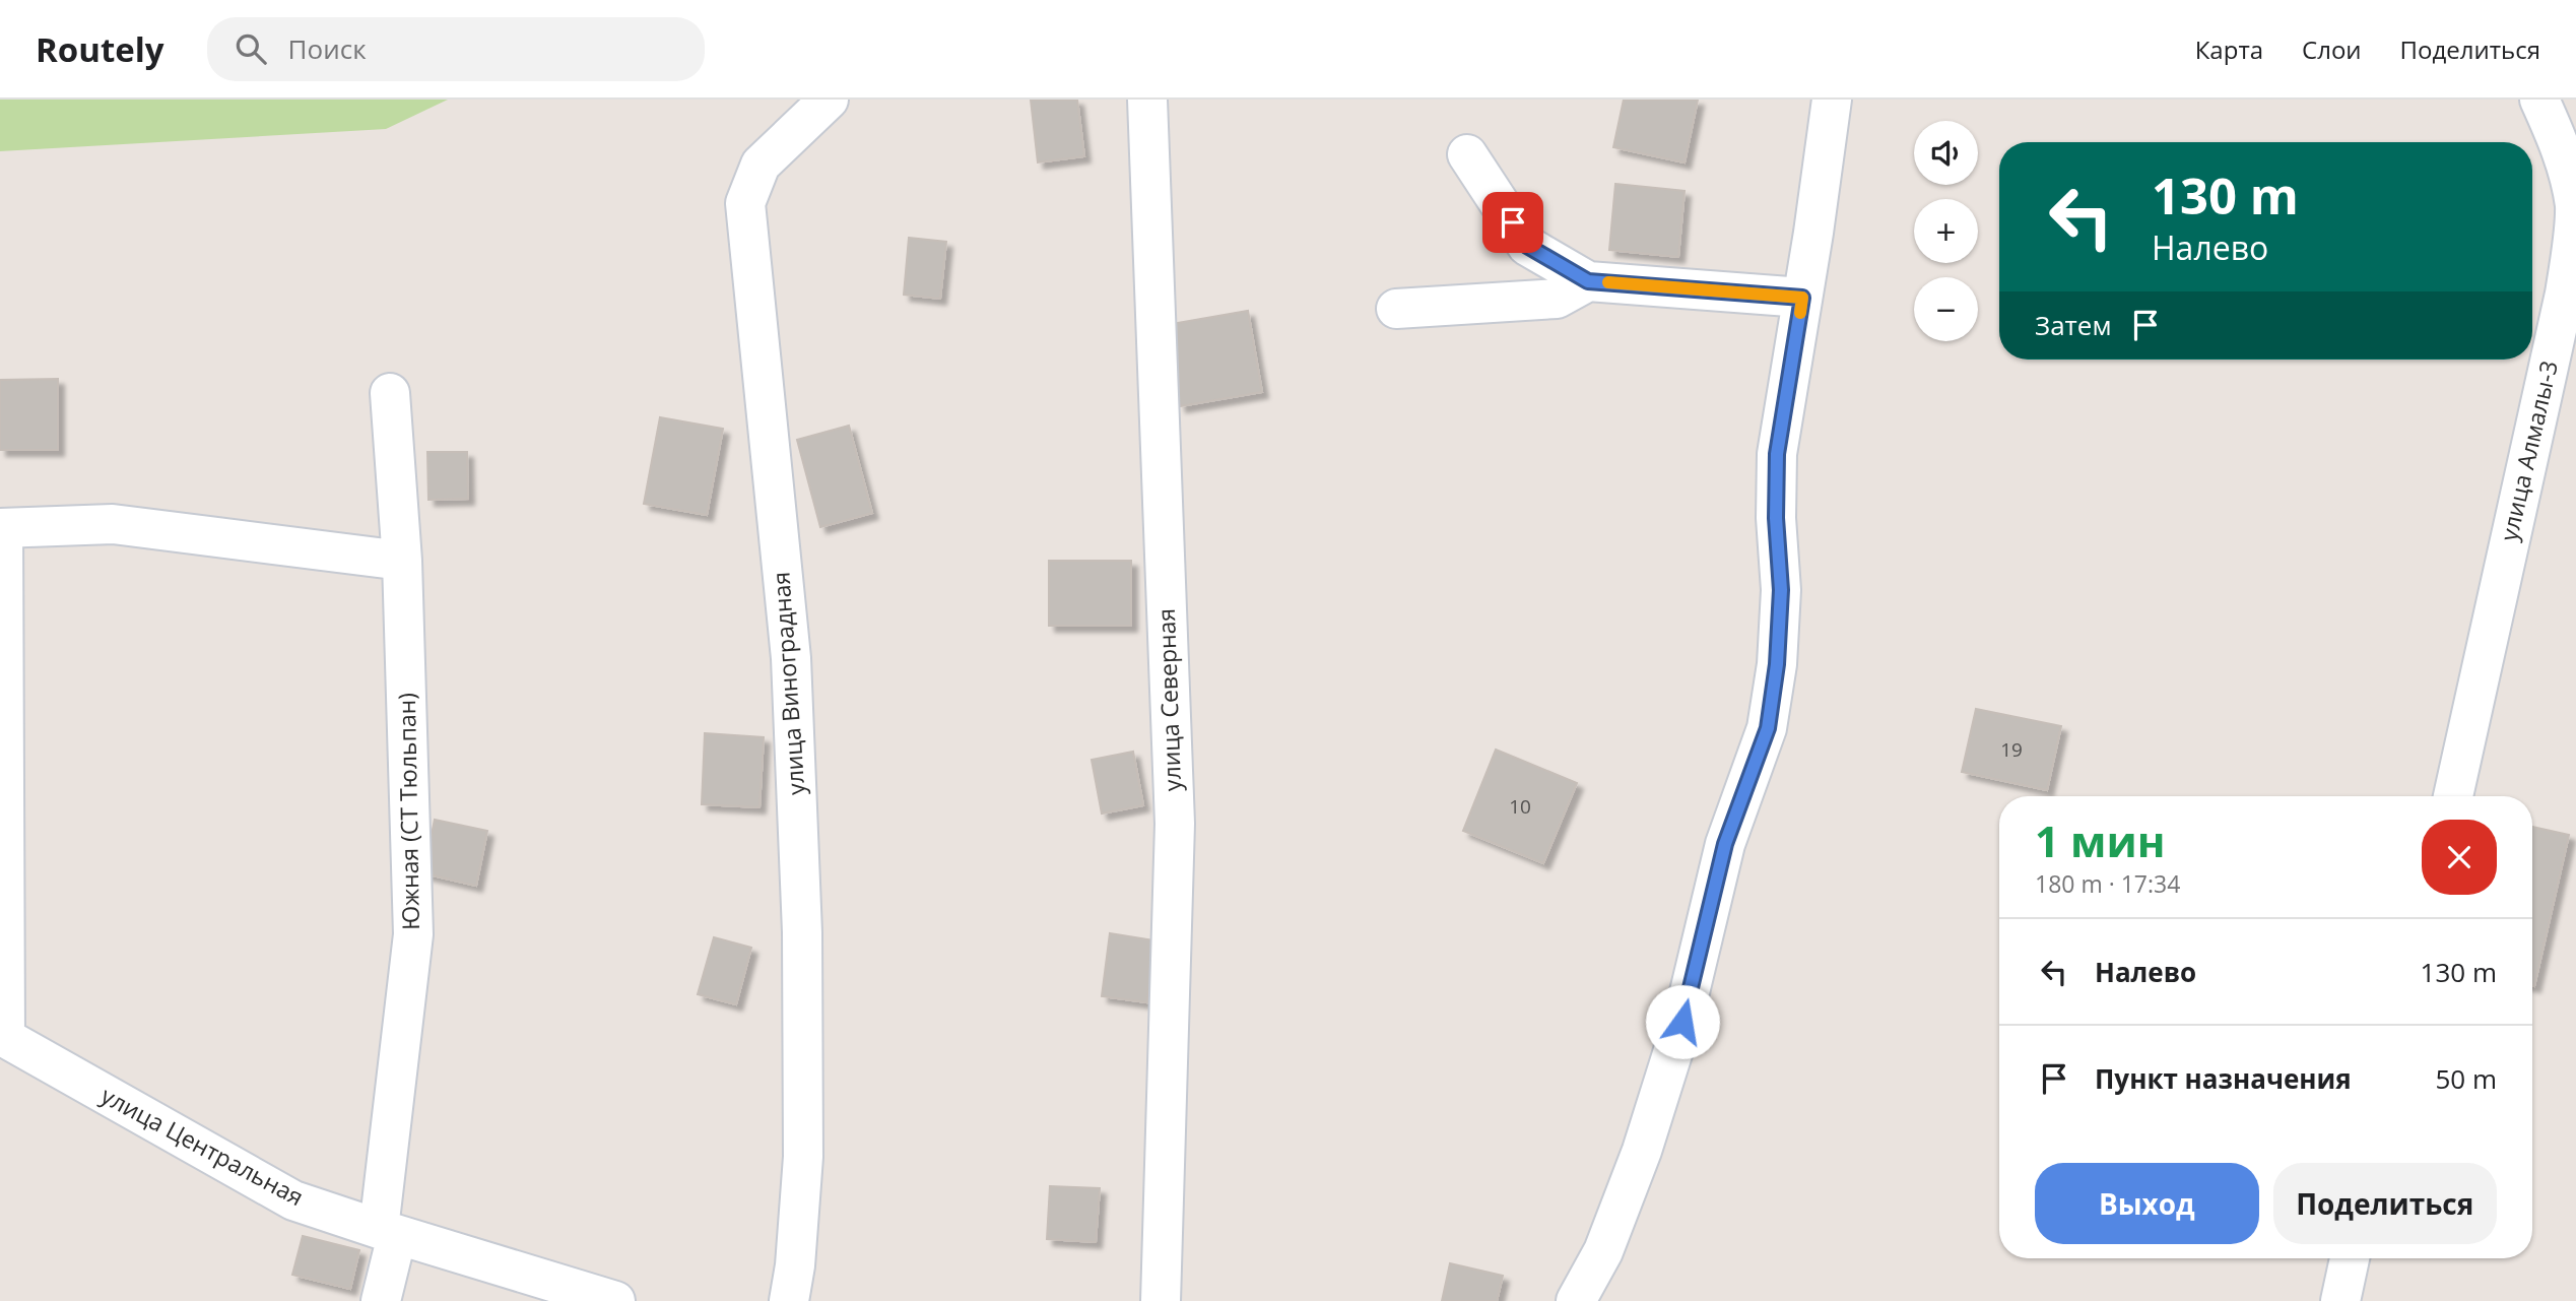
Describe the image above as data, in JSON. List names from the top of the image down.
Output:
{
  "streets": {
    "street": [
      "улица Алмалы-3",
      "улица Виноградная",
      "улица Северная",
      "Южная (СТ Тюльпан)",
      "улица Центральная"
    ]
  },
  "crossings": [
    ["Южная (СТ Тюльпан)", "улица Центральная"]
  ],
  "house_numbers": ["19", "10"],
  "page": {
    "header": "Routely",
    "search": "Поиск",
    "nav": ["Карта", "Слои", "Поделиться"],
    "map_buttons": ["+", "−"],
    "turn": ["130 m", "Налево"],
    "then": "Затем",
    "heading": ["1 мин", "180 m · 17:34"],
    "list": [
      {
        "name": "Налево",
        "value": "130 m"
      },
      {
        "name": "Пункт назначения",
        "value": "50 m"
      }
    ],
    "buttons": ["Выход", "Поделиться"]
  }
}
